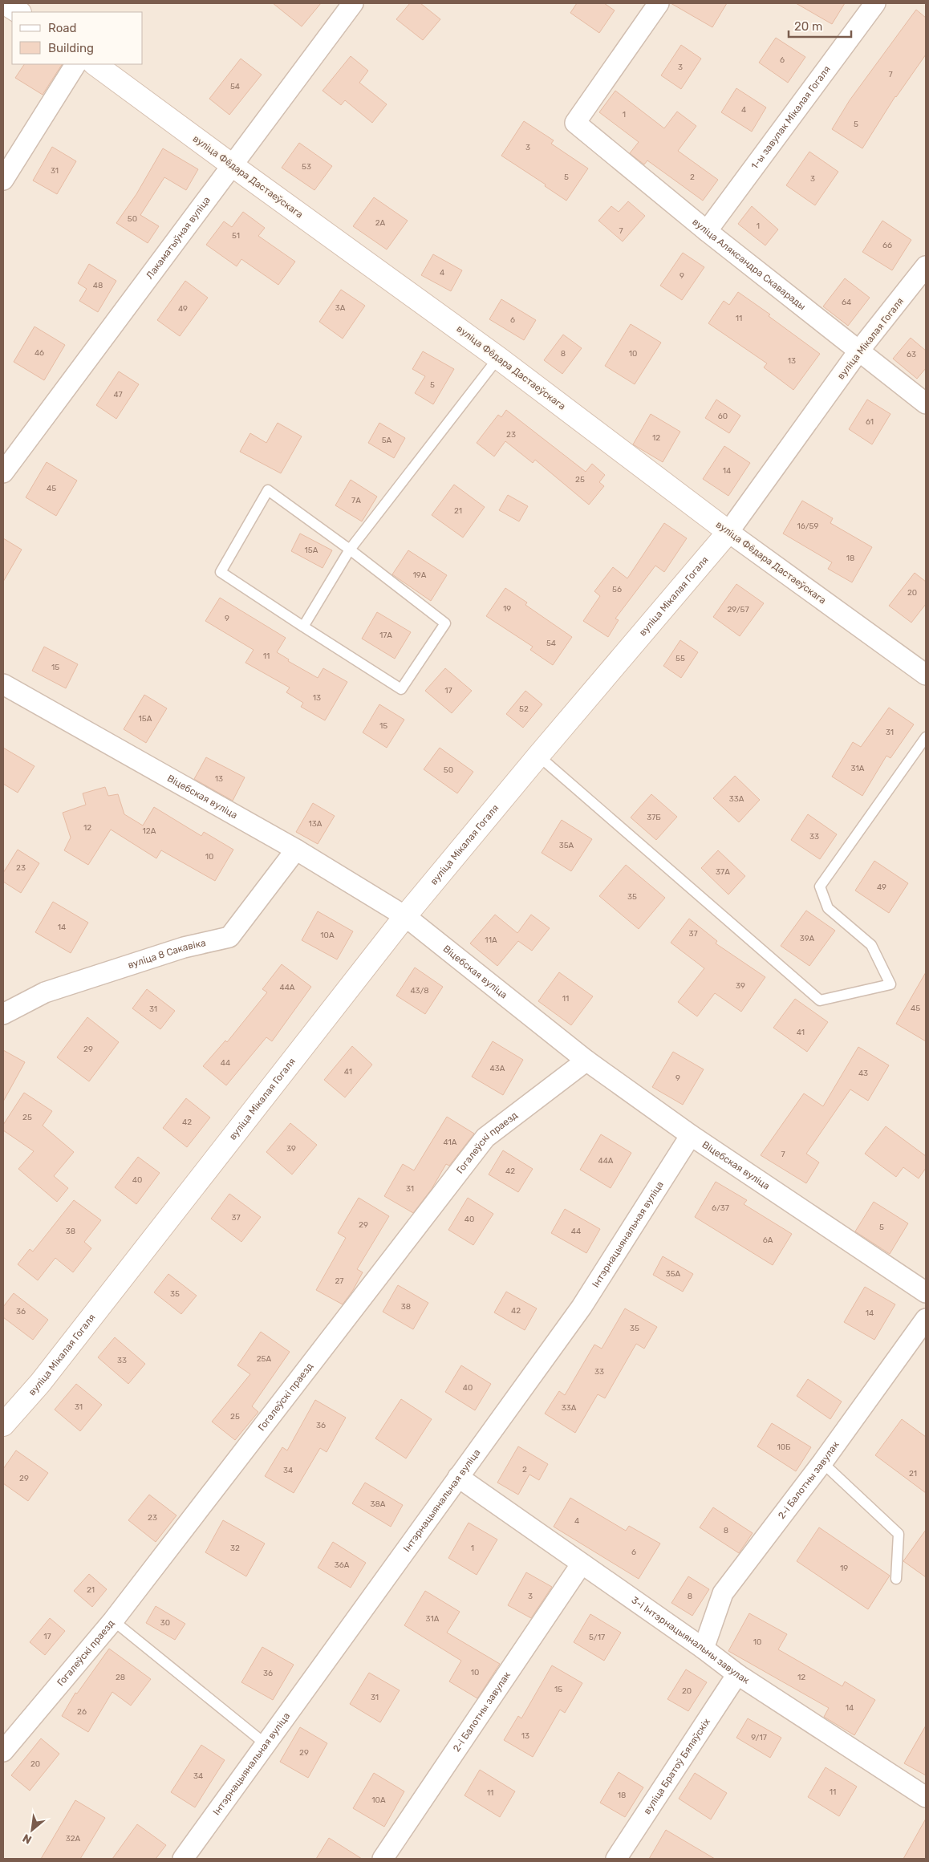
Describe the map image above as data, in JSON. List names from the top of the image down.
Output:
{
  "streets": {
    "street": [
      "1-ы завулак Мікалая Гогаля",
      "вуліца Фёдара Дастаеўскага",
      "Лакаматыўная вуліца",
      "вуліца Аляксандра Скаварады",
      "вуліца Мікалая Гогаля",
      "Віцебская вуліца",
      "вуліца 8 Сакавіка",
      "Гогалеўскі праезд",
      "Інтэрнацыянальная вуліца",
      "2-і Балотны завулак",
      "3-і Інтэрнацыянальны завулак",
      "вуліца Братоў Бяляўскіх"
    ]
  },
  "crossings": [
    ["1-ы завулак Мікалая Гогаля", "вуліца Аляксандра Скаварады"],
    ["вуліца Фёдара Дастаеўскага", "Лакаматыўная вуліца"],
    ["вуліца Фёдара Дастаеўскага", "вуліца Мікалая Гогаля"],
    ["вуліца Аляксандра Скаварады", "вуліца Мікалая Гогаля"],
    ["вуліца Мікалая Гогаля", "Віцебская вуліца"],
    ["Віцебская вуліца", "вуліца 8 Сакавіка"],
    ["Віцебская вуліца", "Гогалеўскі праезд"],
    ["Віцебская вуліца", "Інтэрнацыянальная вуліца"],
    ["Інтэрнацыянальная вуліца", "3-і Інтэрнацыянальны завулак"],
    ["2-і Балотны завулак", "3-і Інтэрнацыянальны завулак"],
    ["3-і Інтэрнацыянальны завулак", "вуліца Братоў Бяляўскіх"]
  ],
  "house_numbers": [
    "6",
    "3",
    "7",
    "54",
    "4",
    "1",
    "5",
    "3",
    "53",
    "31",
    "5",
    "2",
    "3",
    "50",
    "2А",
    "1",
    "7",
    "51",
    "66",
    "4",
    "9",
    "48",
    "64",
    "3А",
    "49",
    "11",
    "6",
    "46",
    "8",
    "10",
    "63",
    "13",
    "5",
    "47",
    "60",
    "61",
    "23",
    "12",
    "5А",
    "14",
    "25",
    "45",
    "7А",
    "21",
    "16/59",
    "15А",
    "18",
    "19А",
    "56",
    "20",
    "19",
    "29/57",
    "9",
    "17А",
    "54",
    "11",
    "55",
    "15",
    "17",
    "13",
    "52",
    "15А",
    "15",
    "31",
    "31А",
    "50",
    "13",
    "33А",
    "37Б",
    "13А",
    "12",
    "12А",
    "33",
    "35А",
    "10",
    "23",
    "37А",
    "49",
    "35",
    "14",
    "37",
    "10А",
    "39А",
    "11А",
    "39",
    "44А",
    "43/8",
    "11",
    "45",
    "31",
    "41",
    "29",
    "44",
    "43А",
    "41",
    "43",
    "9",
    "25",
    "42",
    "41А",
    "39",
    "7",
    "44А",
    "42",
    "40",
    "31",
    "6/37",
    "37",
    "40",
    "29",
    "5",
    "38",
    "44",
    "6А",
    "35А",
    "27",
    "35",
    "38",
    "42",
    "36",
    "14",
    "35",
    "25А",
    "33",
    "33",
    "40",
    "31",
    "33А",
    "25",
    "36",
    "10Б",
    "2",
    "34",
    "21",
    "29",
    "38А",
    "23",
    "4",
    "8",
    "32",
    "1",
    "6",
    "36А",
    "19",
    "21",
    "3",
    "8",
    "31А",
    "30",
    "17",
    "5/17",
    "10",
    "10",
    "36",
    "28",
    "12",
    "15",
    "20",
    "31",
    "14",
    "26",
    "13",
    "9/17",
    "29",
    "20",
    "34",
    "11",
    "11",
    "18",
    "10А",
    "32А"
  ],
  "legend": ["Road", "Building"],
  "scale_bar": "20 m",
  "north": "bottom left"
}
